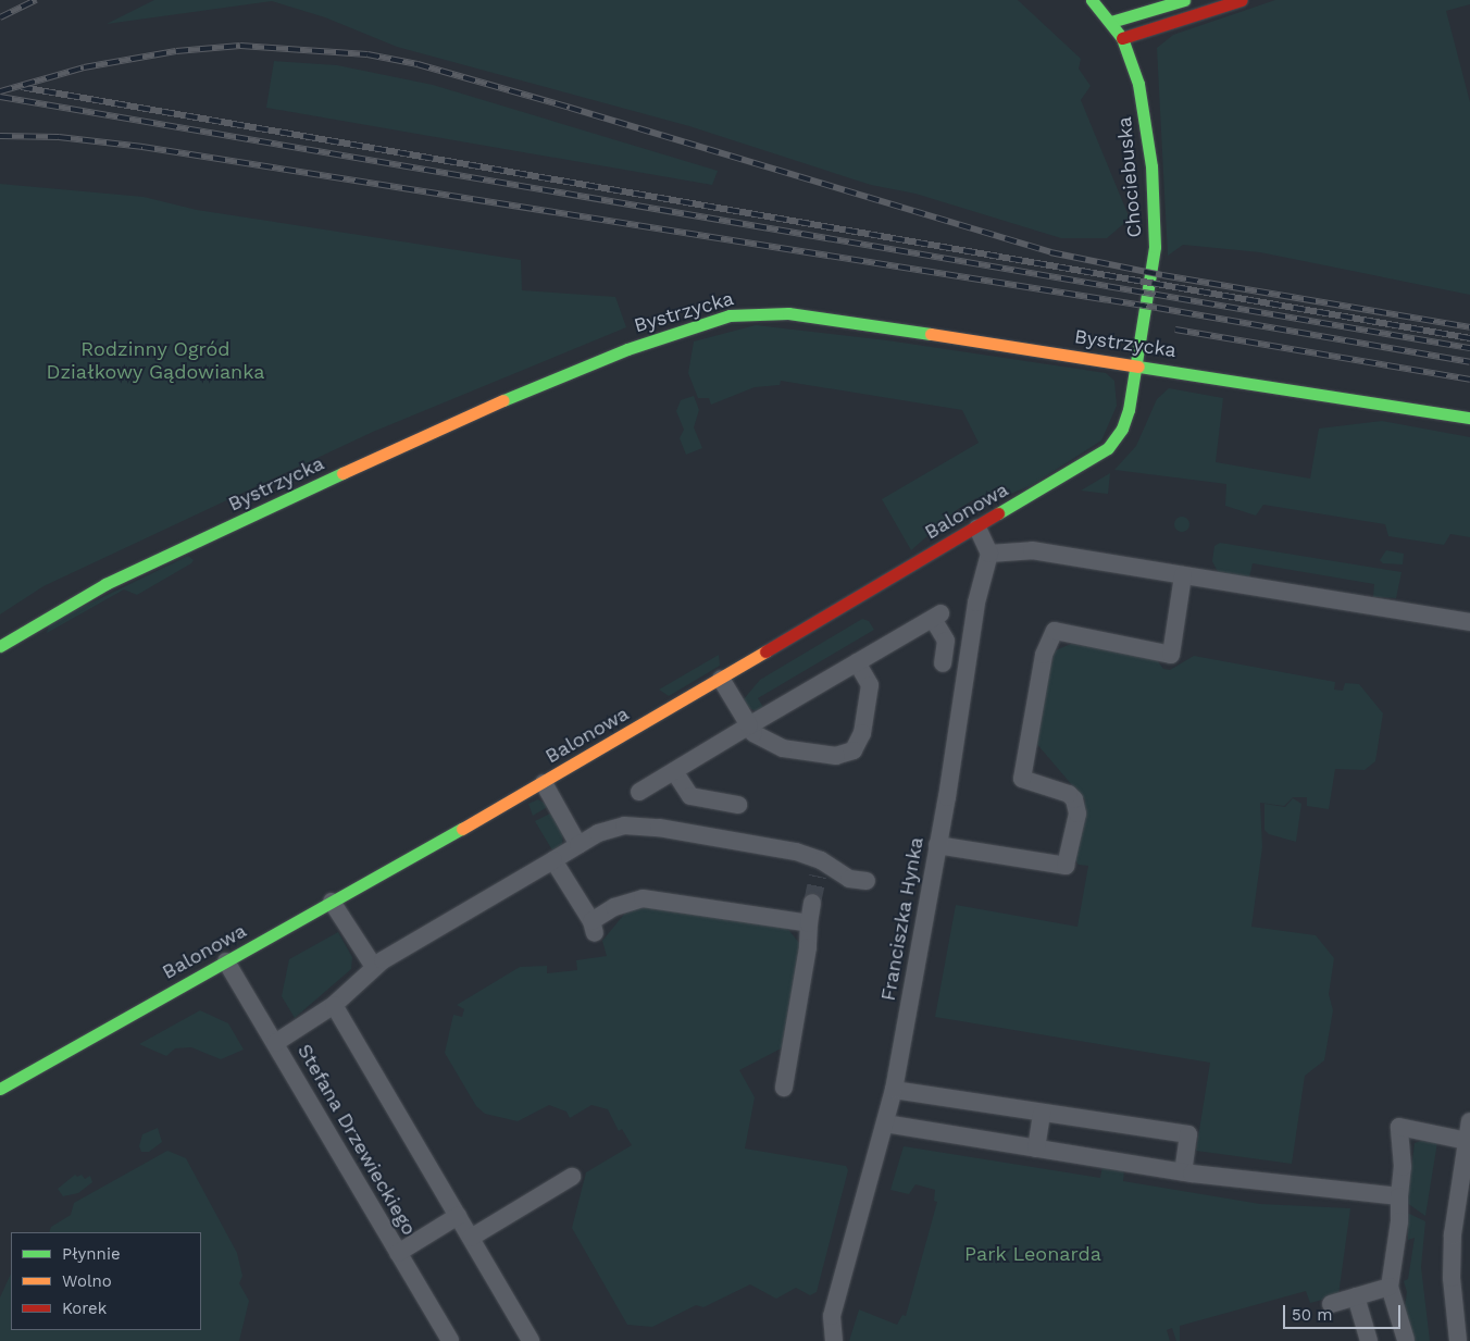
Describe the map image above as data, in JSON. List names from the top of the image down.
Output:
{
  "streets": {
    "street": [
      "Chociebuska",
      "Bystrzycka",
      "Balonowa",
      "Franciszka Hynka",
      "Stefana Drzewieckiego"
    ]
  },
  "crossings": [
    ["Chociebuska", "Bystrzycka"],
    ["Chociebuska", "Balonowa"],
    ["Bystrzycka", "Balonowa"],
    ["Balonowa", "Stefana Drzewieckiego"]
  ],
  "parks": ["Rodzinny Ogród Działkowy Gądowianka", "Park Leonarda"],
  "legend": ["Płynnie", "Wolno", "Korek"],
  "scale_bar": "50 m"
}
